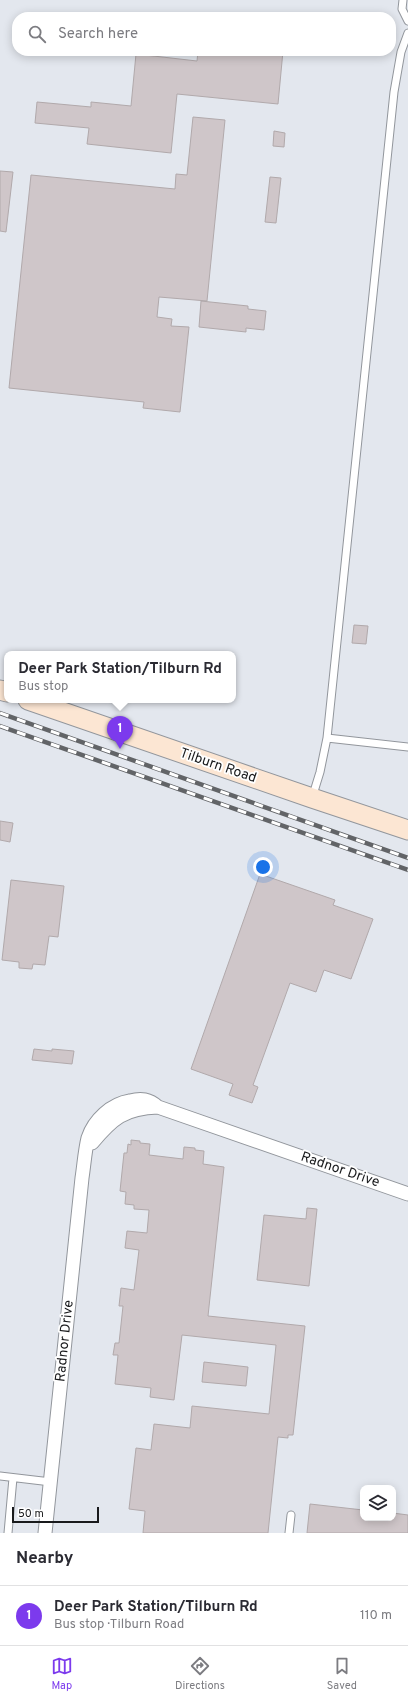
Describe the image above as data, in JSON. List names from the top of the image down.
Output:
{
  "streets": {
    "street": ["Tilburn Road", "Radnor Drive"]
  },
  "scale_bar": "50 m",
  "page": {
    "search": "Search here",
    "popup": ["Deer Park Station/Tilburn Rd", "Bus stop"],
    "pins": "1",
    "scale": "50 m",
    "heading": "Nearby",
    "list": [
      {
        "mark": "1",
        "name": "Deer Park Station/Tilburn Rd",
        "note": "Bus stop · Tilburn Road",
        "value": "110 m"
      }
    ],
    "nav": ["Map", "Directions", "Saved"]
  }
}
